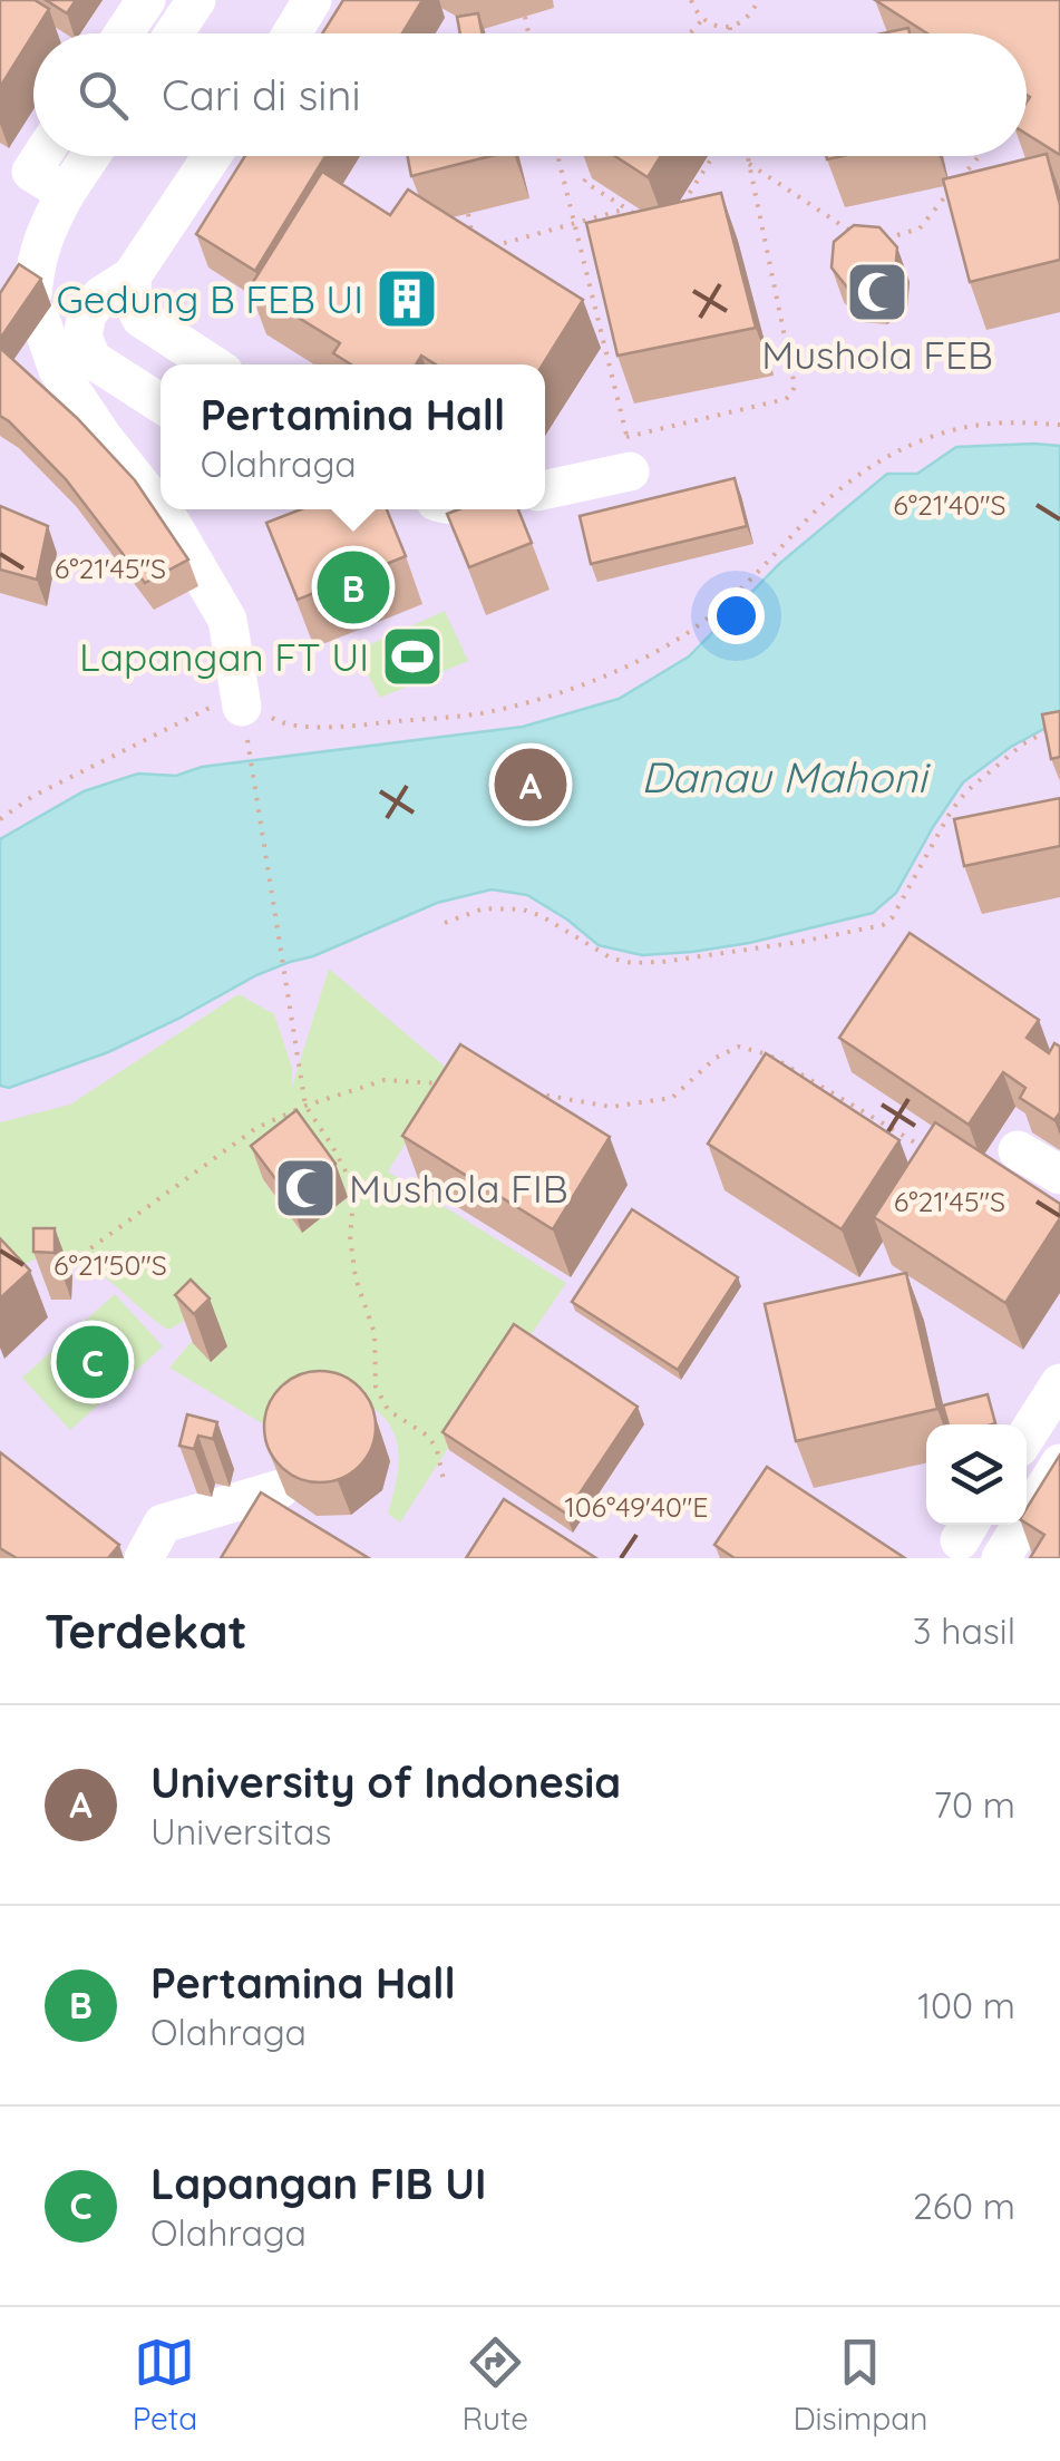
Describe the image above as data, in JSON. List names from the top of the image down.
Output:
{
  "water": ["Danau Mahoni"],
  "places": {
    "mosque": ["Mushola FEB", "Mushola FIB"],
    "building": ["Gedung B FEB UI"],
    "sports": ["Lapangan FT UI"]
  },
  "page": {
    "search": "Cari di sini",
    "popup": ["Pertamina Hall", "Olahraga"],
    "pins": ["B", "A", "C"],
    "heading": ["Terdekat", "3 hasil"],
    "list": [
      {
        "mark": "A",
        "name": "University of Indonesia",
        "note": "Universitas",
        "value": "70 m"
      },
      {
        "mark": "B",
        "name": "Pertamina Hall",
        "note": "Olahraga",
        "value": "100 m"
      },
      {
        "mark": "C",
        "name": "Lapangan FIB UI",
        "note": "Olahraga",
        "value": "260 m"
      }
    ],
    "nav": ["Peta", "Rute", "Disimpan"]
  },
  "coordinates": [
    "6°21'40\"S",
    "6°21'45\"S",
    "6°21'50\"S",
    "106°49'40\"E"
  ]
}
